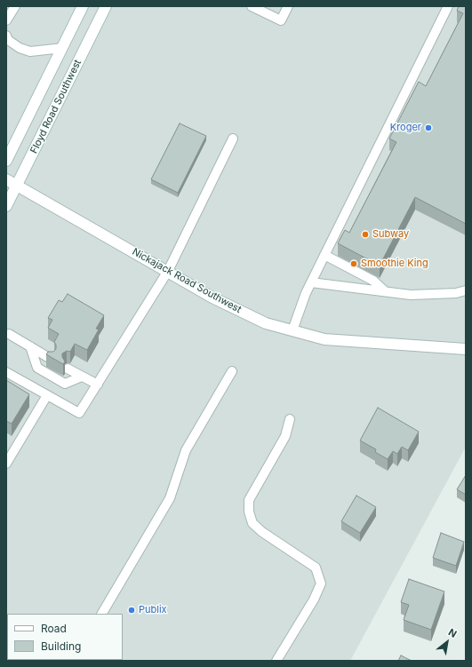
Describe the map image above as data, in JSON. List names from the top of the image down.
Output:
{
  "streets": {
    "street": ["Floyd Road Southwest", "Nickajack Road Southwest"]
  },
  "crossings": [
    ["Floyd Road Southwest", "Nickajack Road Southwest"]
  ],
  "places": [
    "Kroger",
    "Subway",
    "Smoothie King",
    "Publix"
  ],
  "legend": ["Road", "Building"],
  "north": "top right"
}
